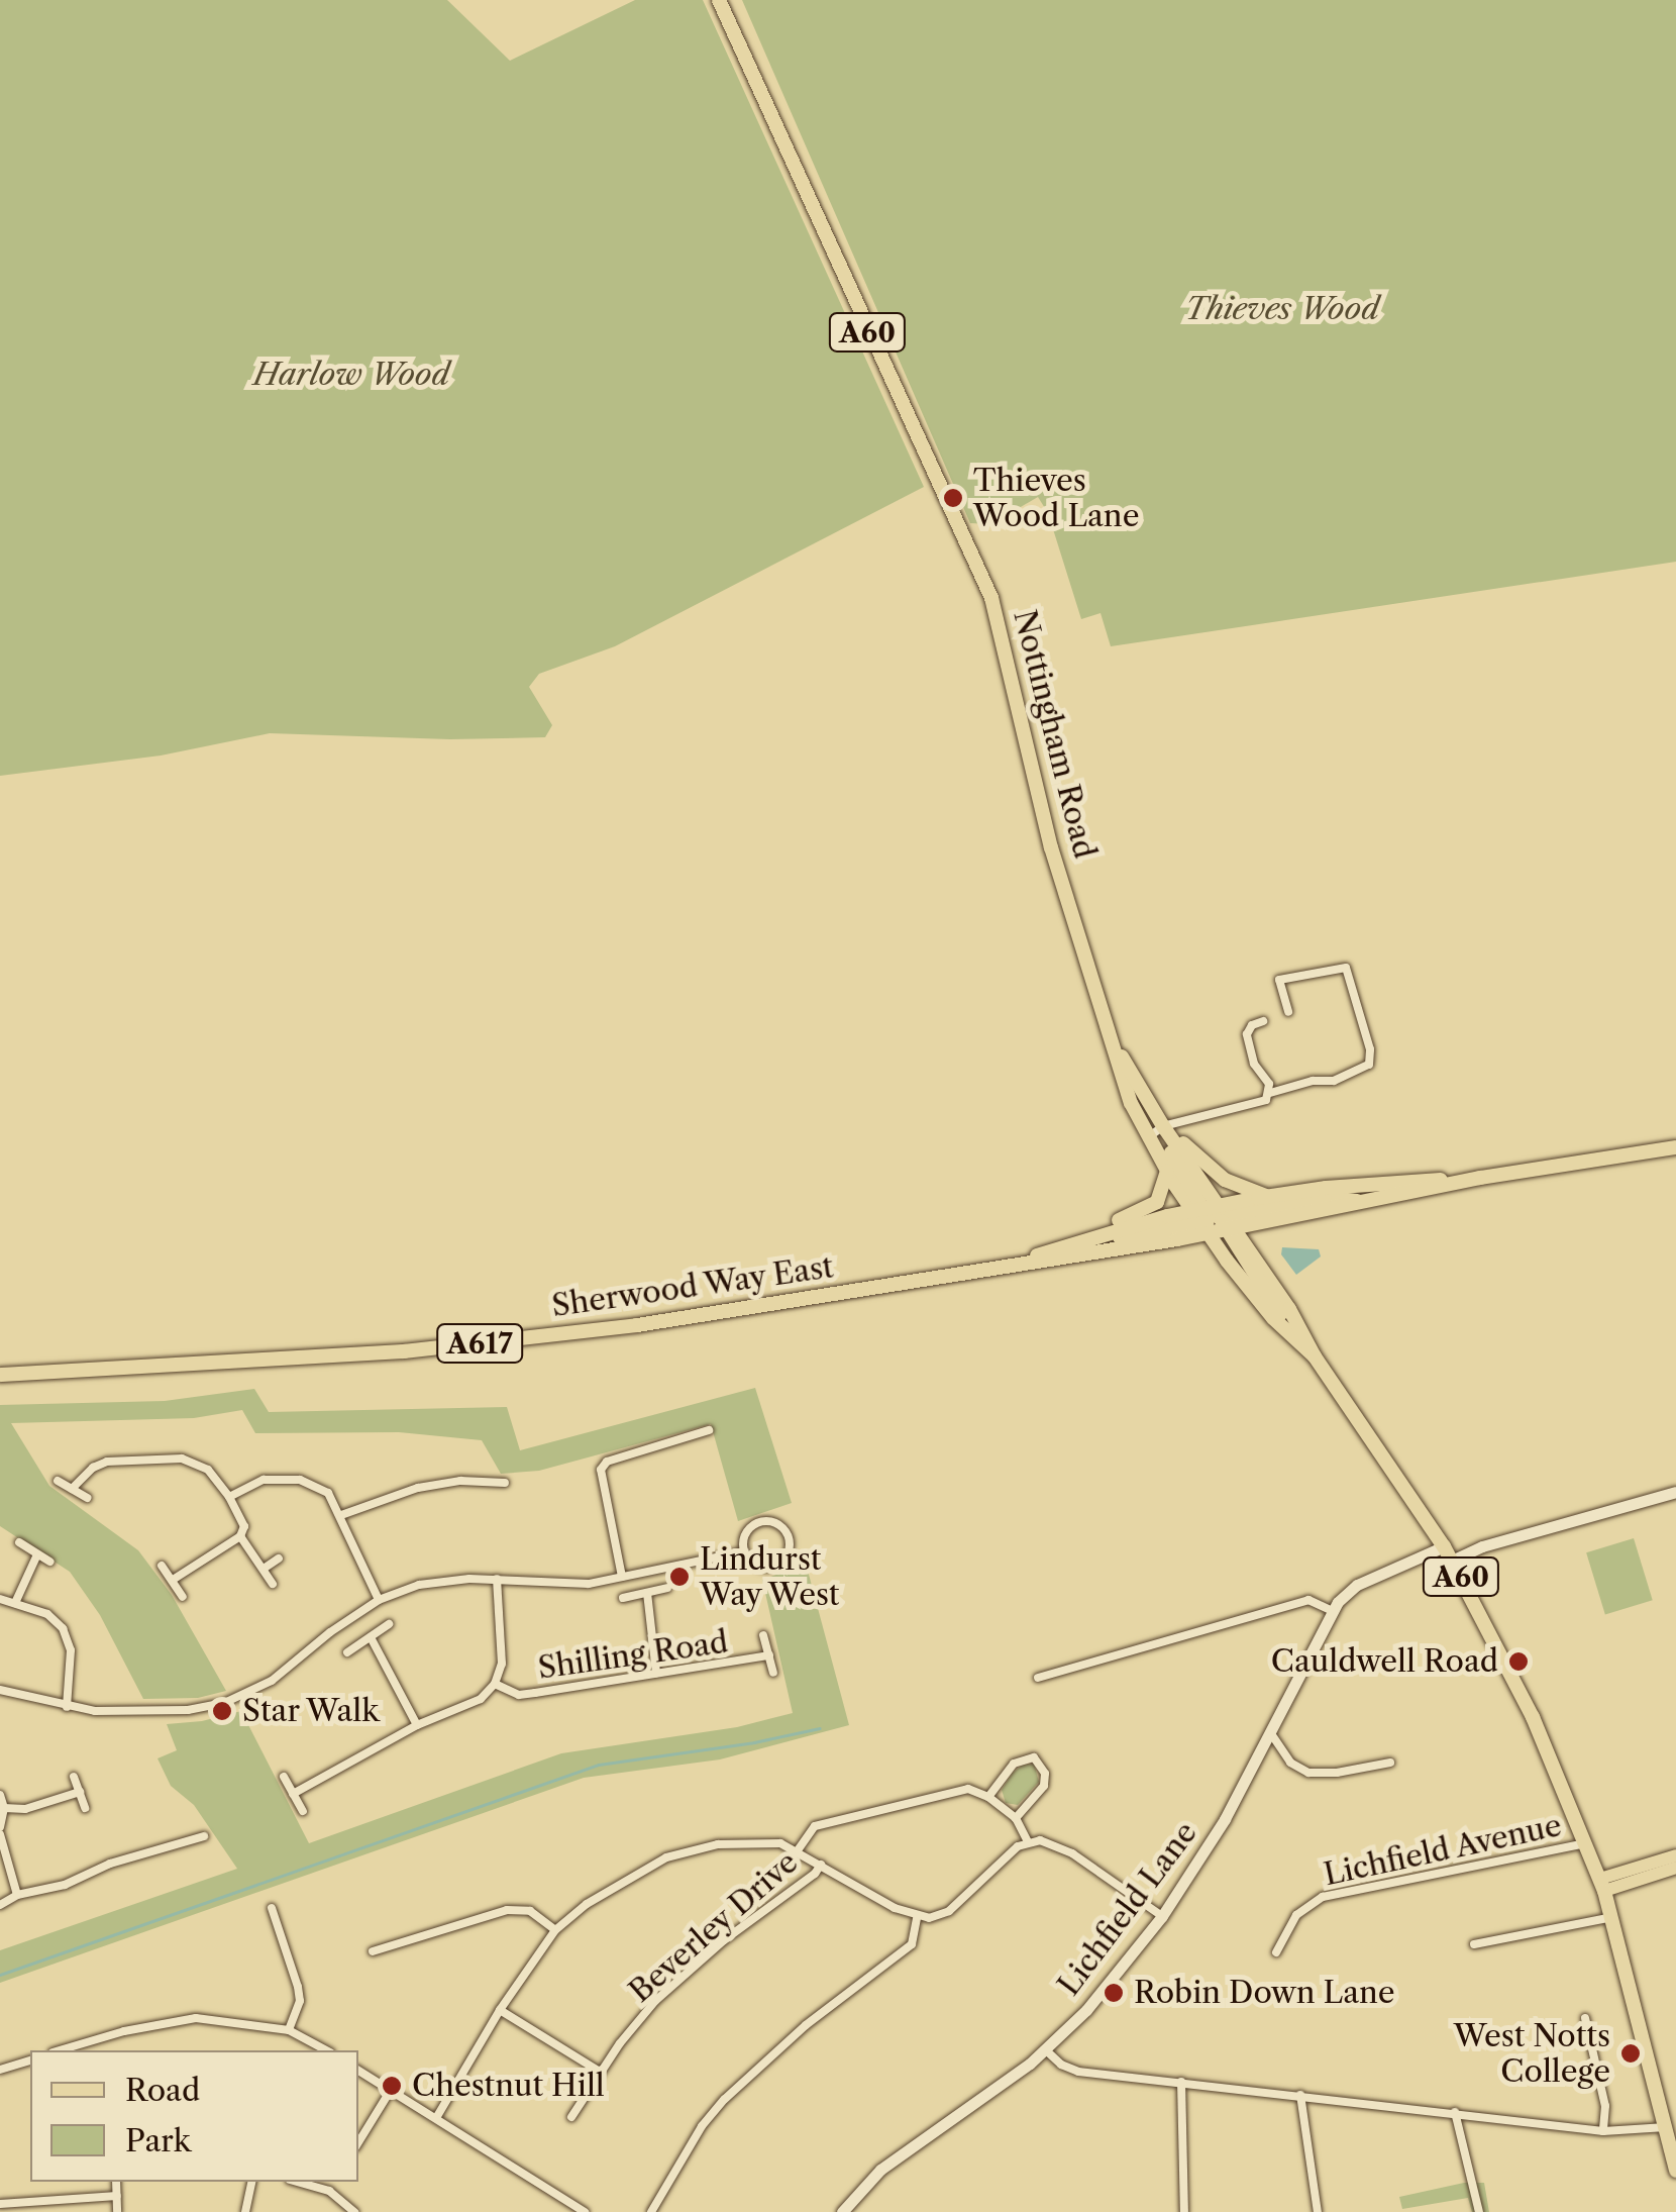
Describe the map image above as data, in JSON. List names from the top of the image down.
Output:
{
  "streets": {
    "highway": [
      "A60",
      "Nottingham Road",
      "Sherwood Way East",
      "A617"
    ],
    "street": [
      "Shilling Road",
      "Lichfield Avenue",
      "Lichfield Lane",
      "Beverley Drive"
    ]
  },
  "crossings": [
    ["Nottingham Road", "Sherwood Way East"],
    ["Nottingham Road", "A617"],
    ["Nottingham Road", "Lichfield Avenue"],
    ["Sherwood Way East", "A617"]
  ],
  "parks": ["Thieves Wood", "Harlow Wood"],
  "places": [
    "Thieves Wood Lane",
    "Lindurst Way West",
    "Cauldwell Road",
    "Star Walk",
    "Robin Down Lane",
    "West Notts College",
    "Chestnut Hill"
  ],
  "legend": ["Road", "Park"]
}
